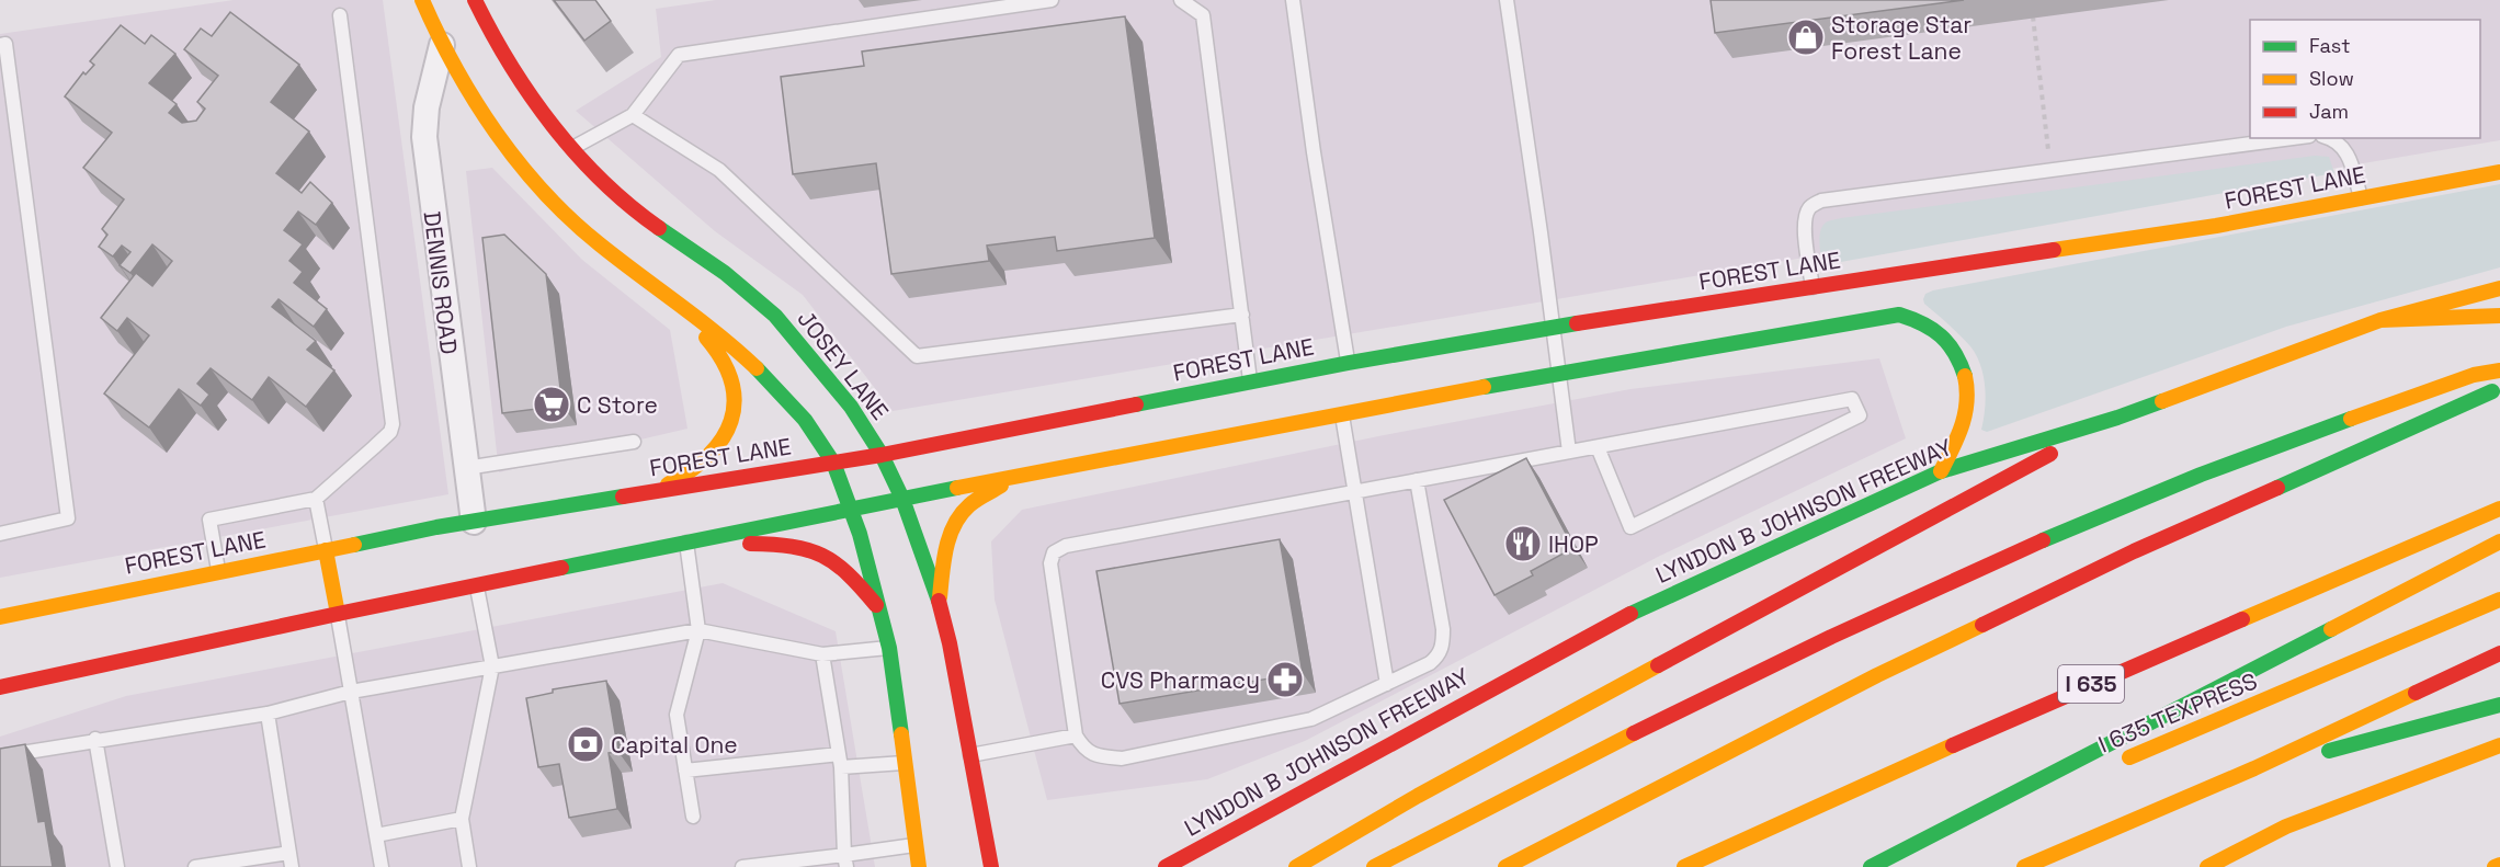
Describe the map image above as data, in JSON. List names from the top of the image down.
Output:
{
  "streets": {
    "main road": [
      "FOREST LANE",
      "JOSEY LANE",
      "LYNDON B JOHNSON FREEWAY",
      "I 635",
      "I 635 TEXPRESS"
    ],
    "street": ["DENNIS ROAD"]
  },
  "crossings": [
    ["FOREST LANE", "DENNIS ROAD"],
    ["FOREST LANE", "JOSEY LANE"]
  ],
  "places": {
    "shop": ["Storage Star Forest Lane"],
    "supermarket": ["C Store"],
    "restaurant": ["IHOP"],
    "pharmacy": ["CVS Pharmacy"],
    "bank": ["Capital One"]
  },
  "legend": ["Fast", "Slow", "Jam"]
}
